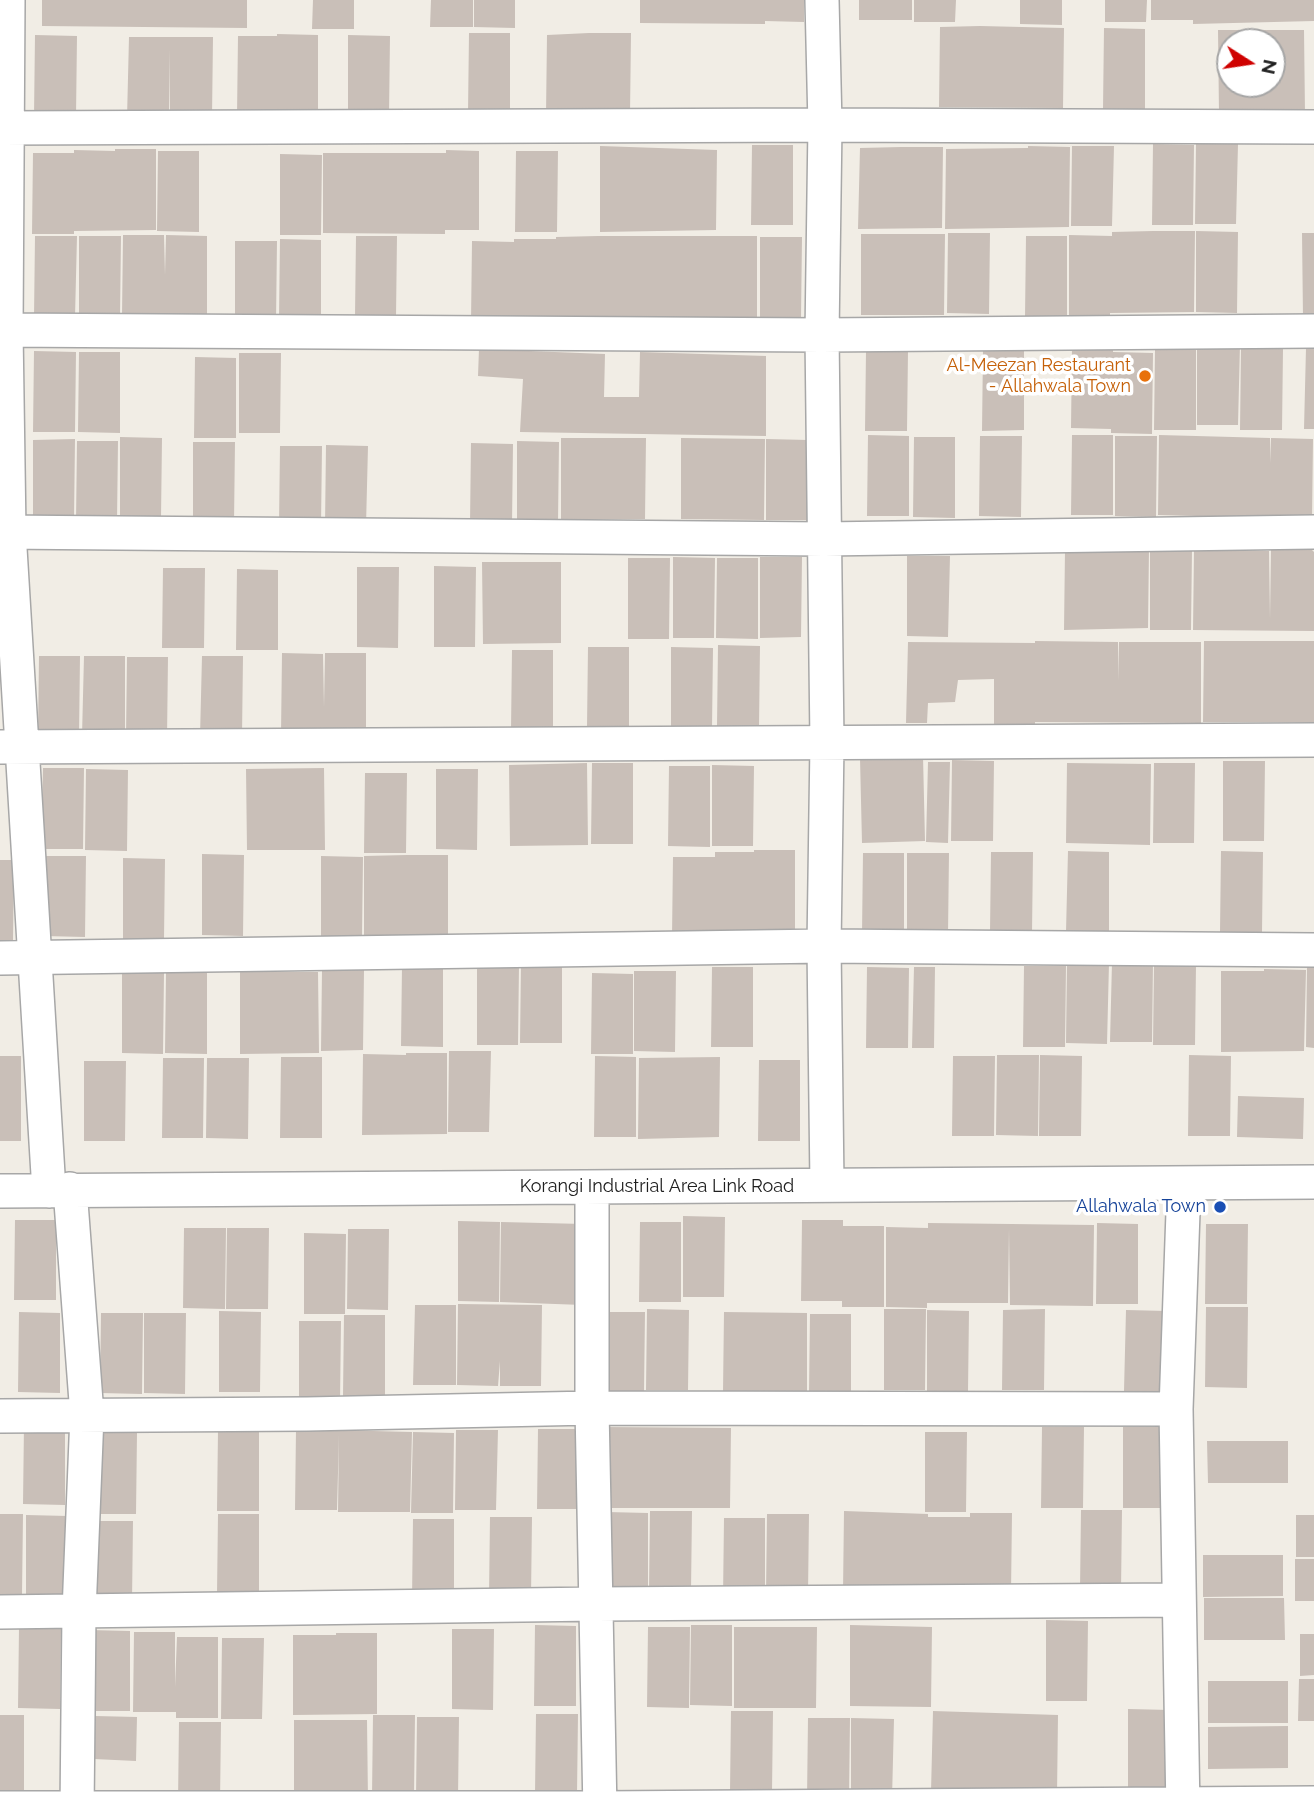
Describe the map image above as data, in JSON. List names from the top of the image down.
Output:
{
  "streets": {
    "street": ["Korangi Industrial Area Link Road"]
  },
  "places": ["Al-Meezan Restaurant - Allahwala Town", "Allahwala Town"],
  "north": "right"
}
